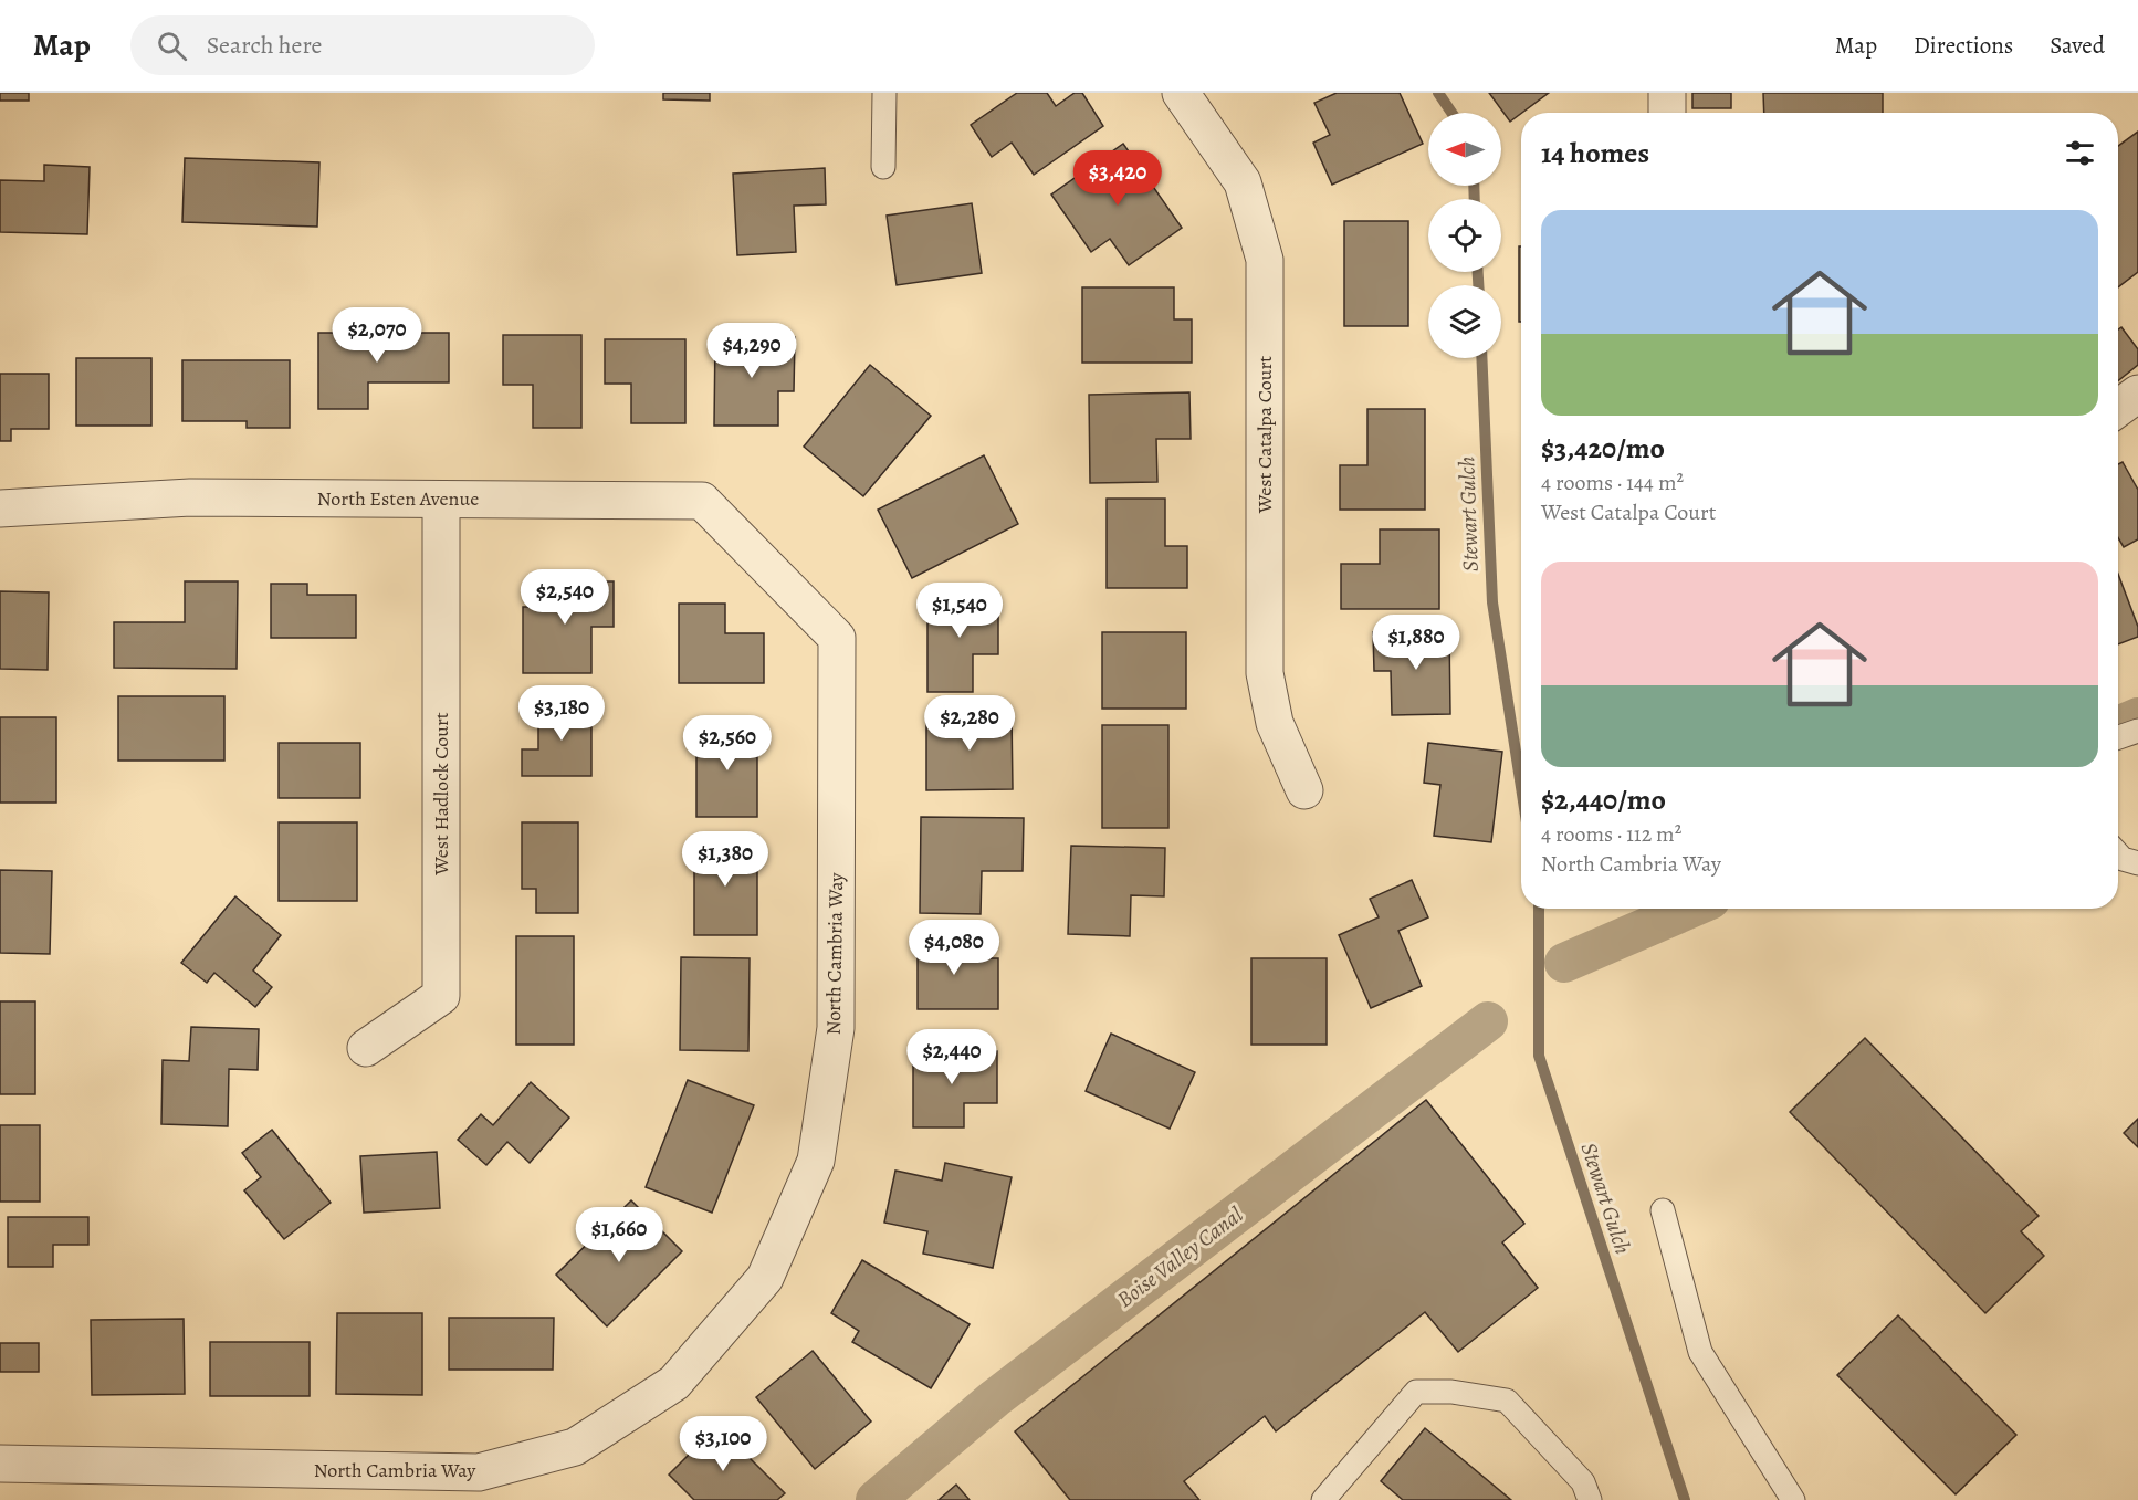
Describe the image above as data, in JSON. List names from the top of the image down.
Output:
{
  "streets": {
    "street": [
      "West Catalpa Court",
      "North Esten Avenue",
      "West Hadlock Court",
      "North Cambria Way"
    ]
  },
  "crossings": [
    ["North Esten Avenue", "West Hadlock Court"],
    ["North Esten Avenue", "North Cambria Way"]
  ],
  "water": ["Stewart Gulch", "Boise Valley Canal"],
  "north": "left",
  "page": {
    "header": "Map",
    "search": "Search here",
    "nav": ["Map", "Directions", "Saved"],
    "heading": "14 homes",
    "price": [
      "$3,420",
      "$2,070",
      "$4,290",
      "$2,540",
      "$1,540",
      "$1,880",
      "$3,180",
      "$2,280",
      "$2,560",
      "$1,380",
      "$4,080",
      "$2,440",
      "$1,660",
      "$3,100"
    ],
    "list": [
      {
        "name": "$3,420/mo",
        "note": "4 rooms · 144 m² · West Catalpa Court"
      },
      {
        "name": "$2,440/mo",
        "note": "4 rooms · 112 m² · North Cambria Way"
      }
    ]
  }
}
